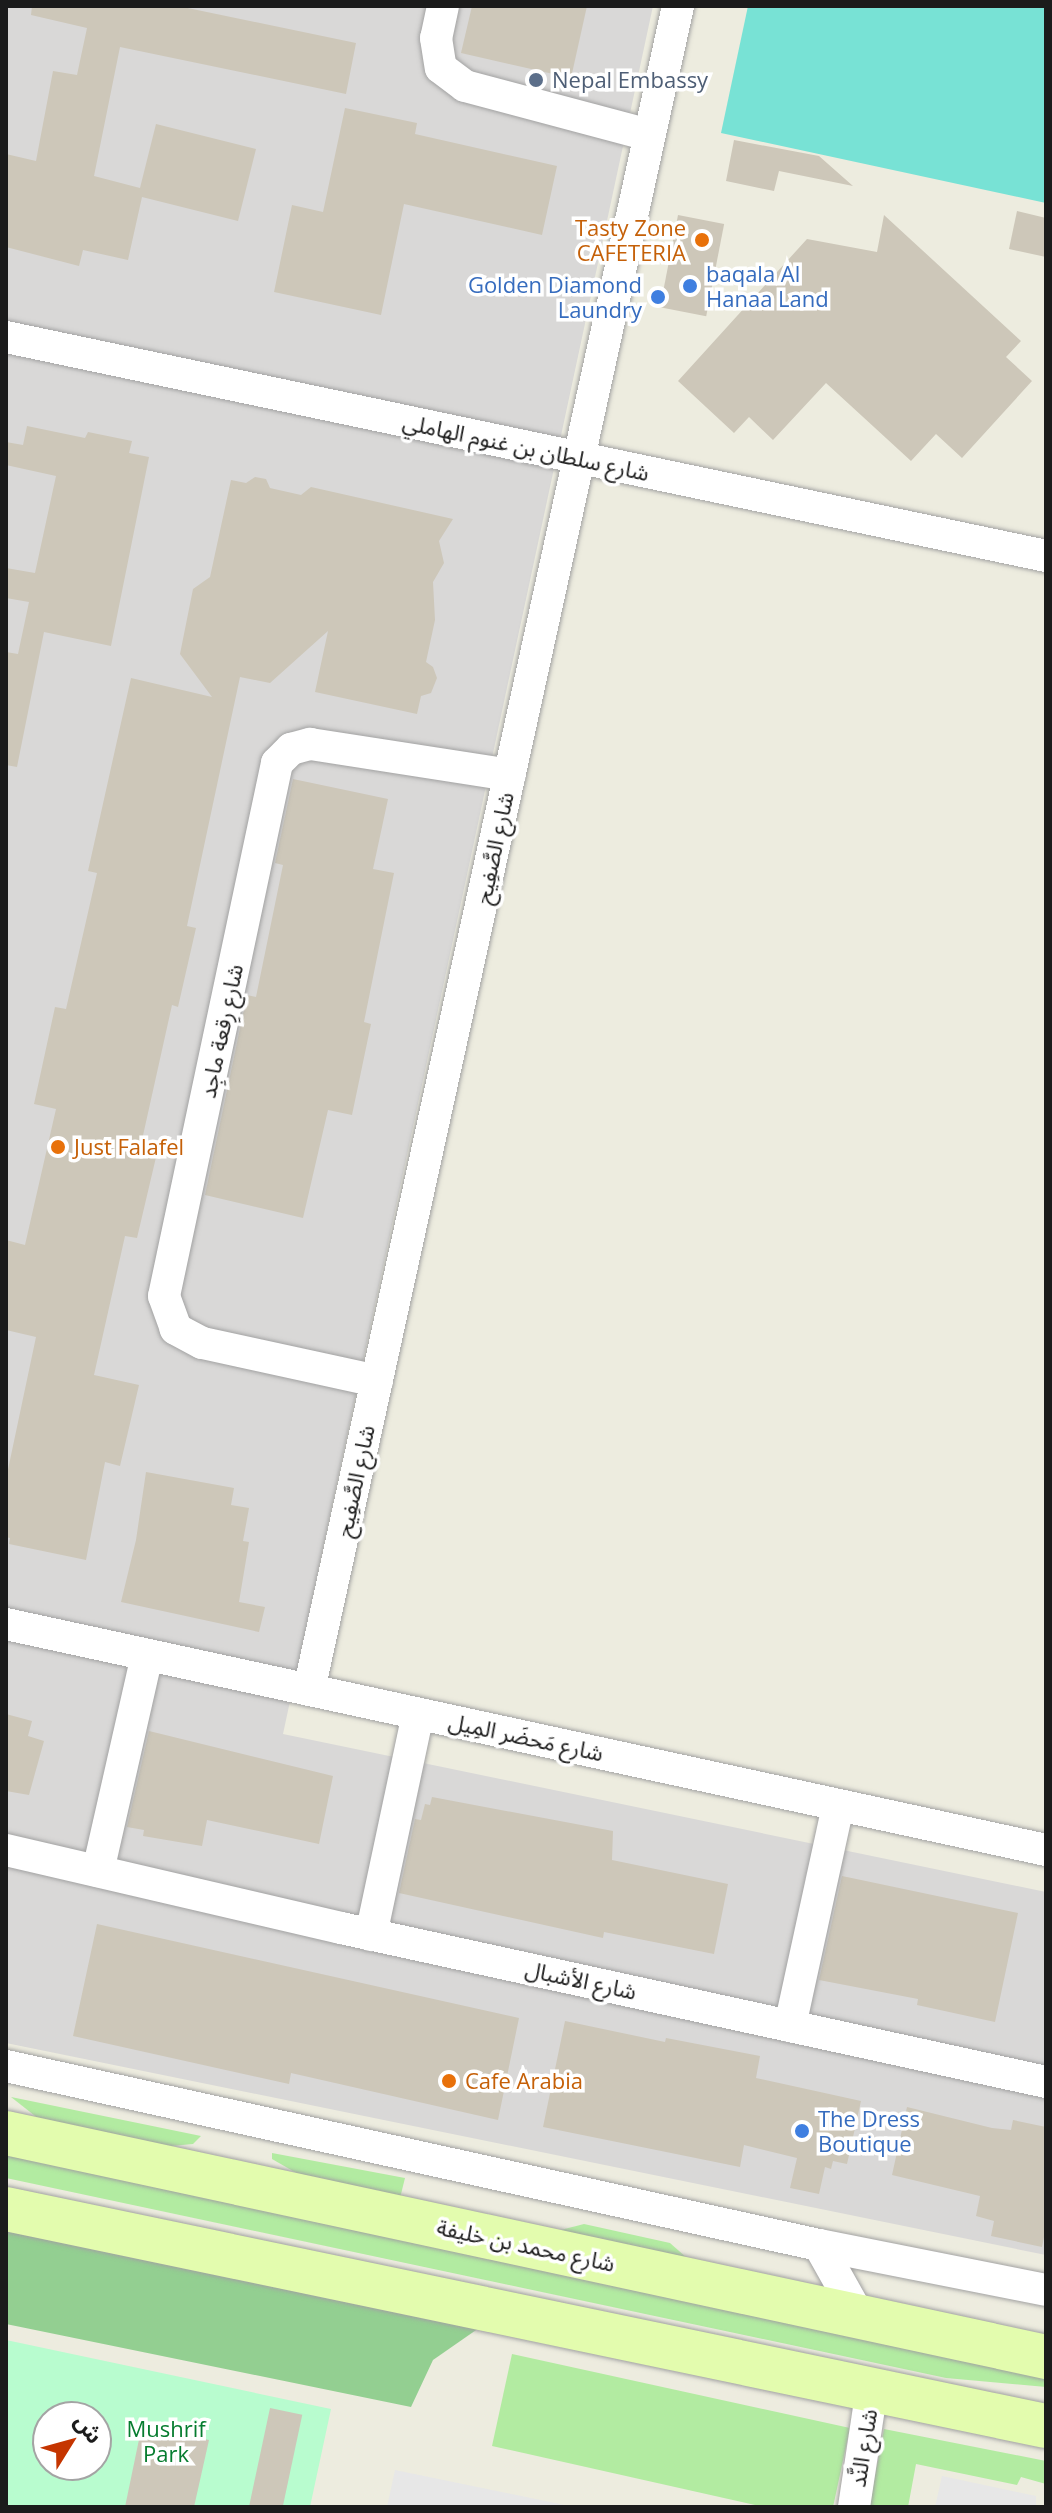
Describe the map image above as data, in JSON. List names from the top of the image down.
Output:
{
  "streets": {
    "main road": ["شارع محمد بن خليفة"],
    "street": [
      "شارع سلطان بن غنوم الهاملي",
      "شارع الصَّفِيح",
      "شارع رِقعة ماجِد",
      "شارع مَحضَر المِيل",
      "شارع الأشبال",
      "شارع النَّد"
    ]
  },
  "crossings": [
    ["شارع سلطان بن غنوم الهاملي", "شارع الصَّفِيح"],
    ["شارع الصَّفِيح", "شارع رِقعة ماجِد"],
    ["شارع الصَّفِيح", "شارع مَحضَر المِيل"]
  ],
  "parks": ["Mushrif Park"],
  "places": [
    "Nepal Embassy",
    "Tasty Zone CAFETERIA",
    "baqala Al Hanaa Land",
    "Golden Diamond Laundry",
    "Just Falafel",
    "Cafe Arabia",
    "The Dress Boutique"
  ],
  "north": "top right"
}
